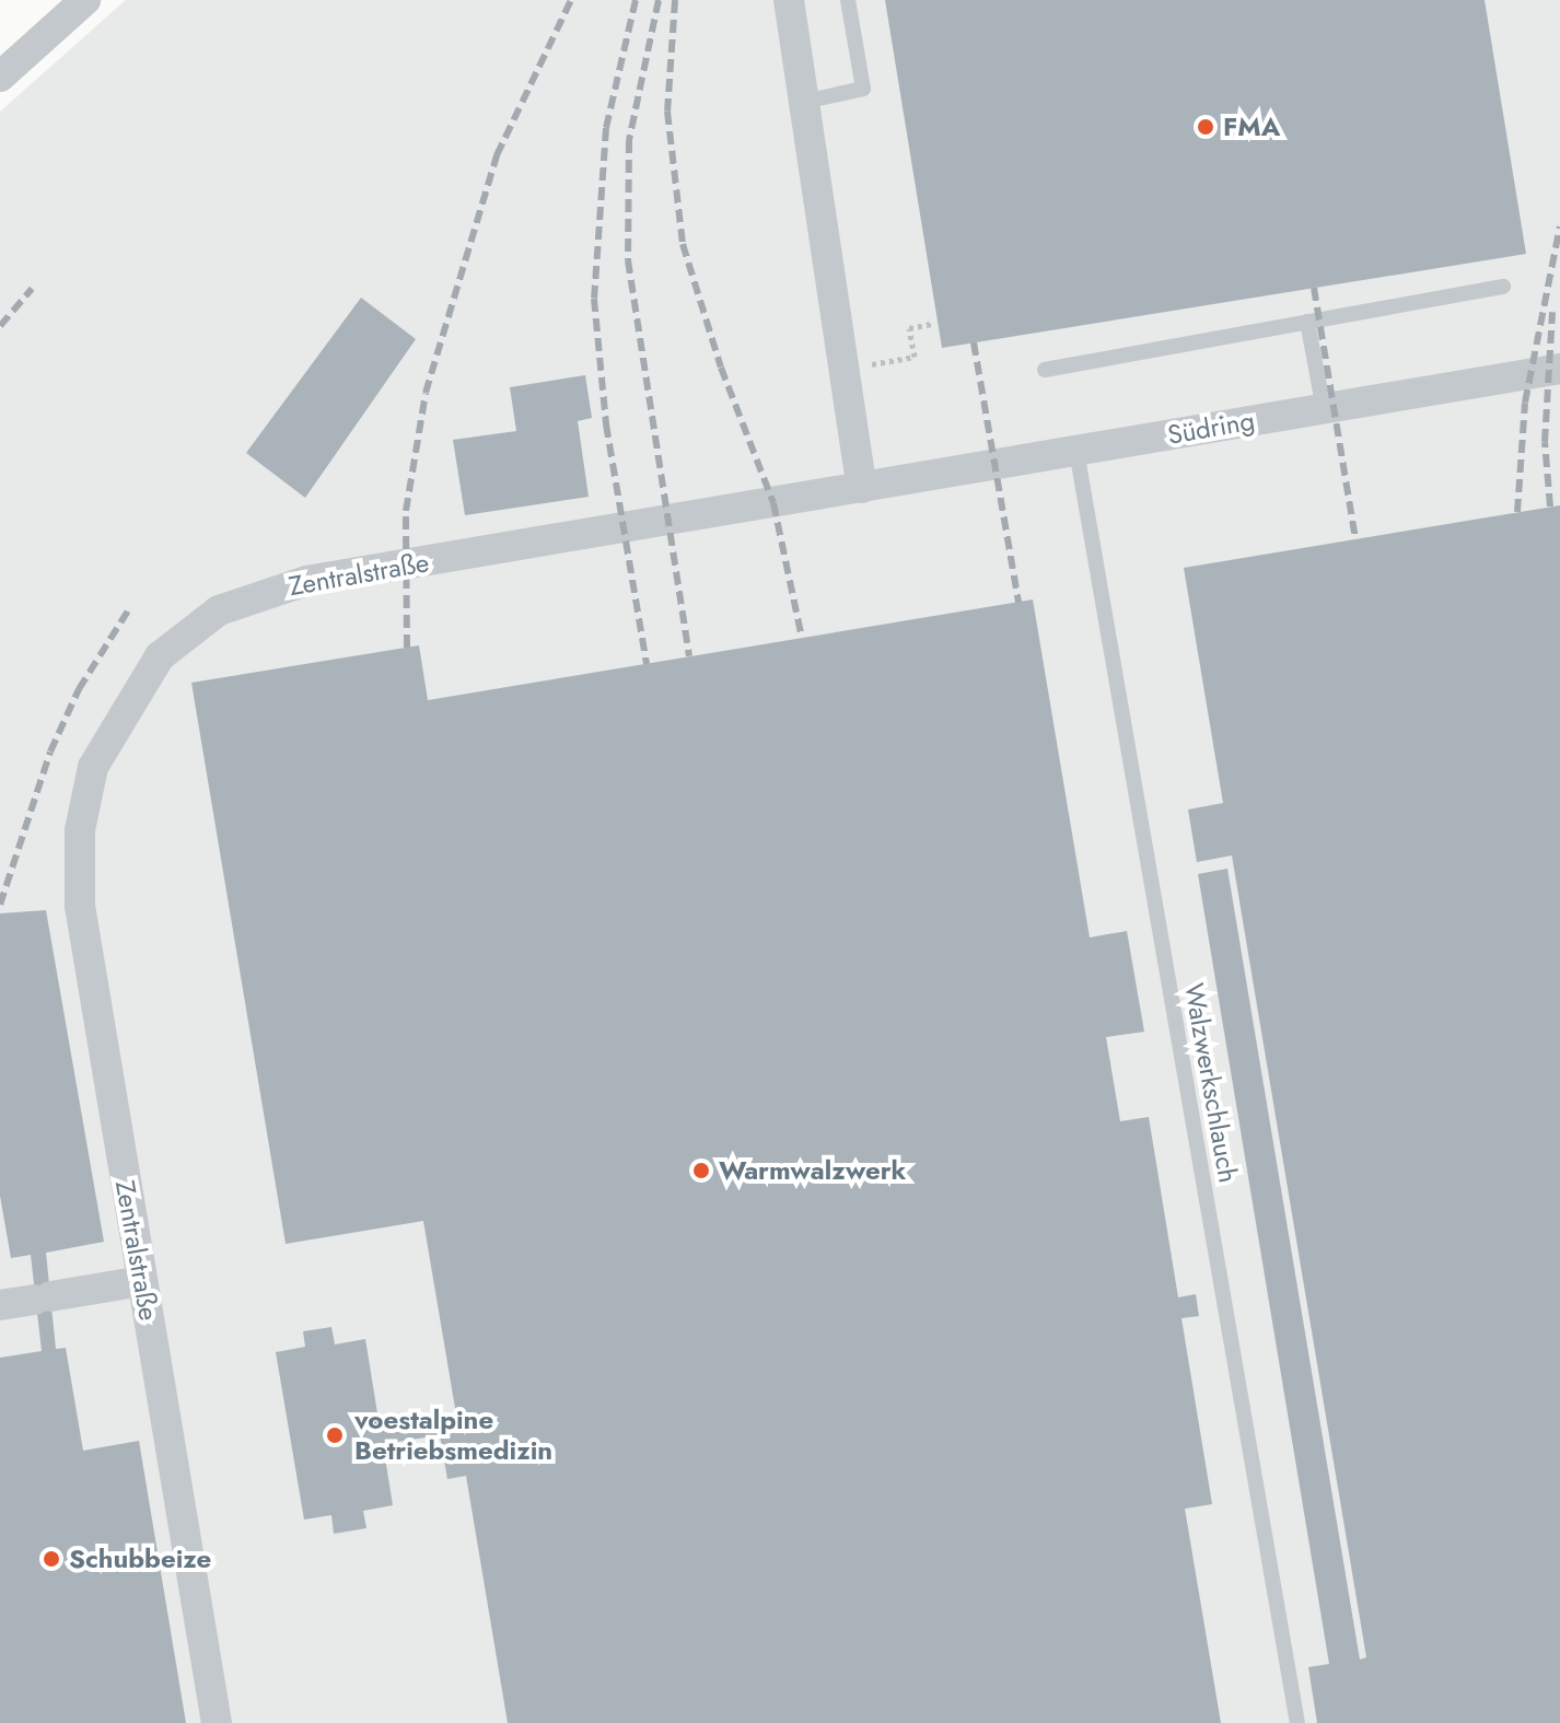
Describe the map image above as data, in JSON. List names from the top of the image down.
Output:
{
  "streets": {
    "street": ["Südring", "Zentralstraße"],
    "lane": ["Walzwerkschlauch"]
  },
  "crossings": [
    ["Südring", "Zentralstraße"],
    ["Südring", "Walzwerkschlauch"]
  ],
  "places": [
    "FMA",
    "Warmwalzwerk",
    "voestalpine Betriebsmedizin",
    "Schubbeize"
  ]
}
